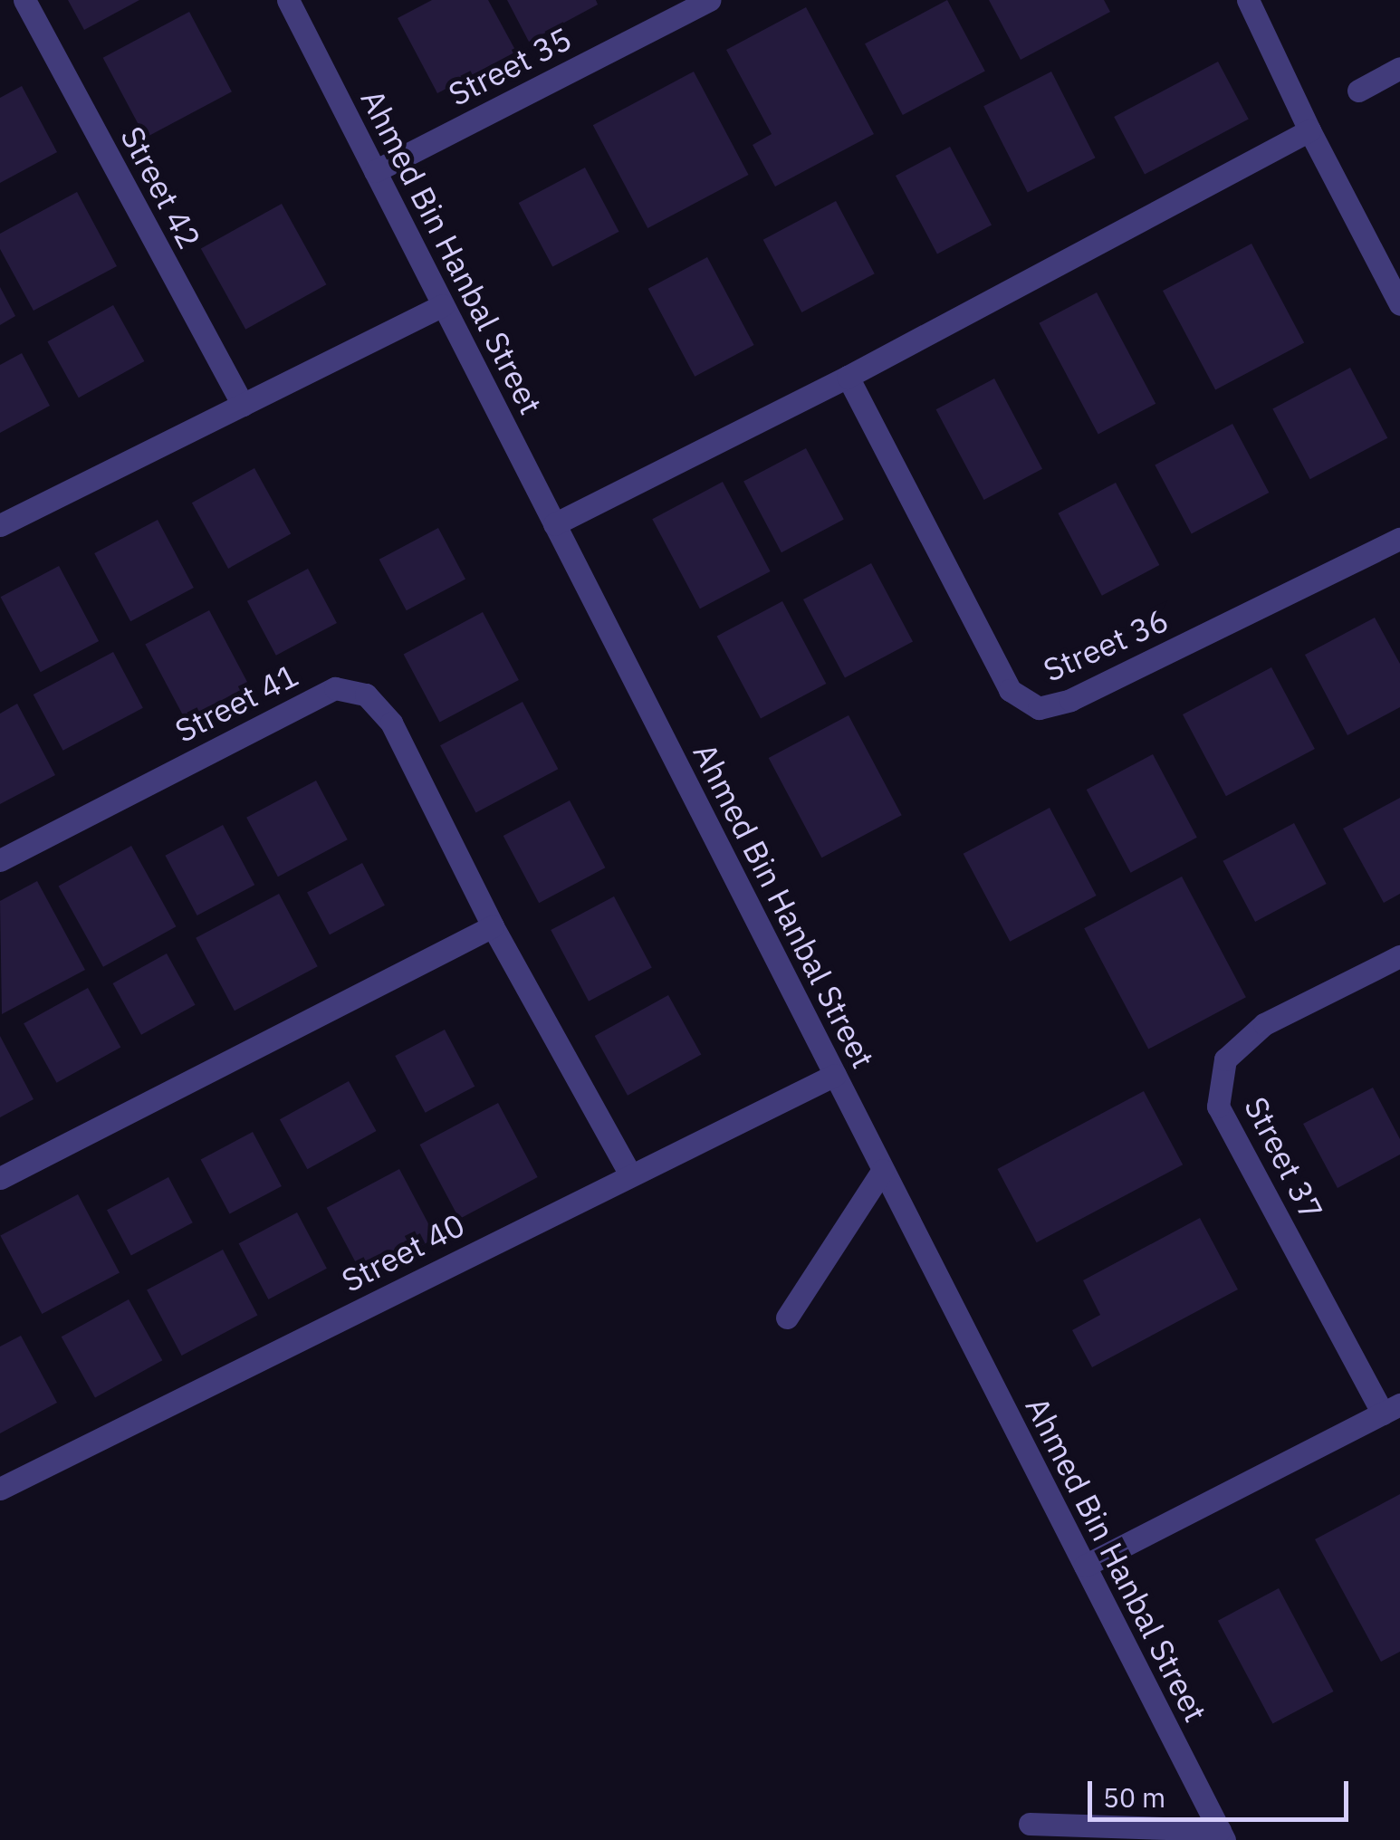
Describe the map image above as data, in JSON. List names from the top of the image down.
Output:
{
  "streets": {
    "street": [
      "Street 35",
      "Street 42",
      "Ahmed Bin Hanbal Street",
      "Street 36",
      "Street 41",
      "Street 37",
      "Street 40"
    ]
  },
  "crossings": [
    ["Street 35", "Ahmed Bin Hanbal Street"],
    ["Ahmed Bin Hanbal Street", "Street 37"],
    ["Ahmed Bin Hanbal Street", "Street 40"],
    ["Street 41", "Street 40"]
  ],
  "scale_bar": "50 m"
}
